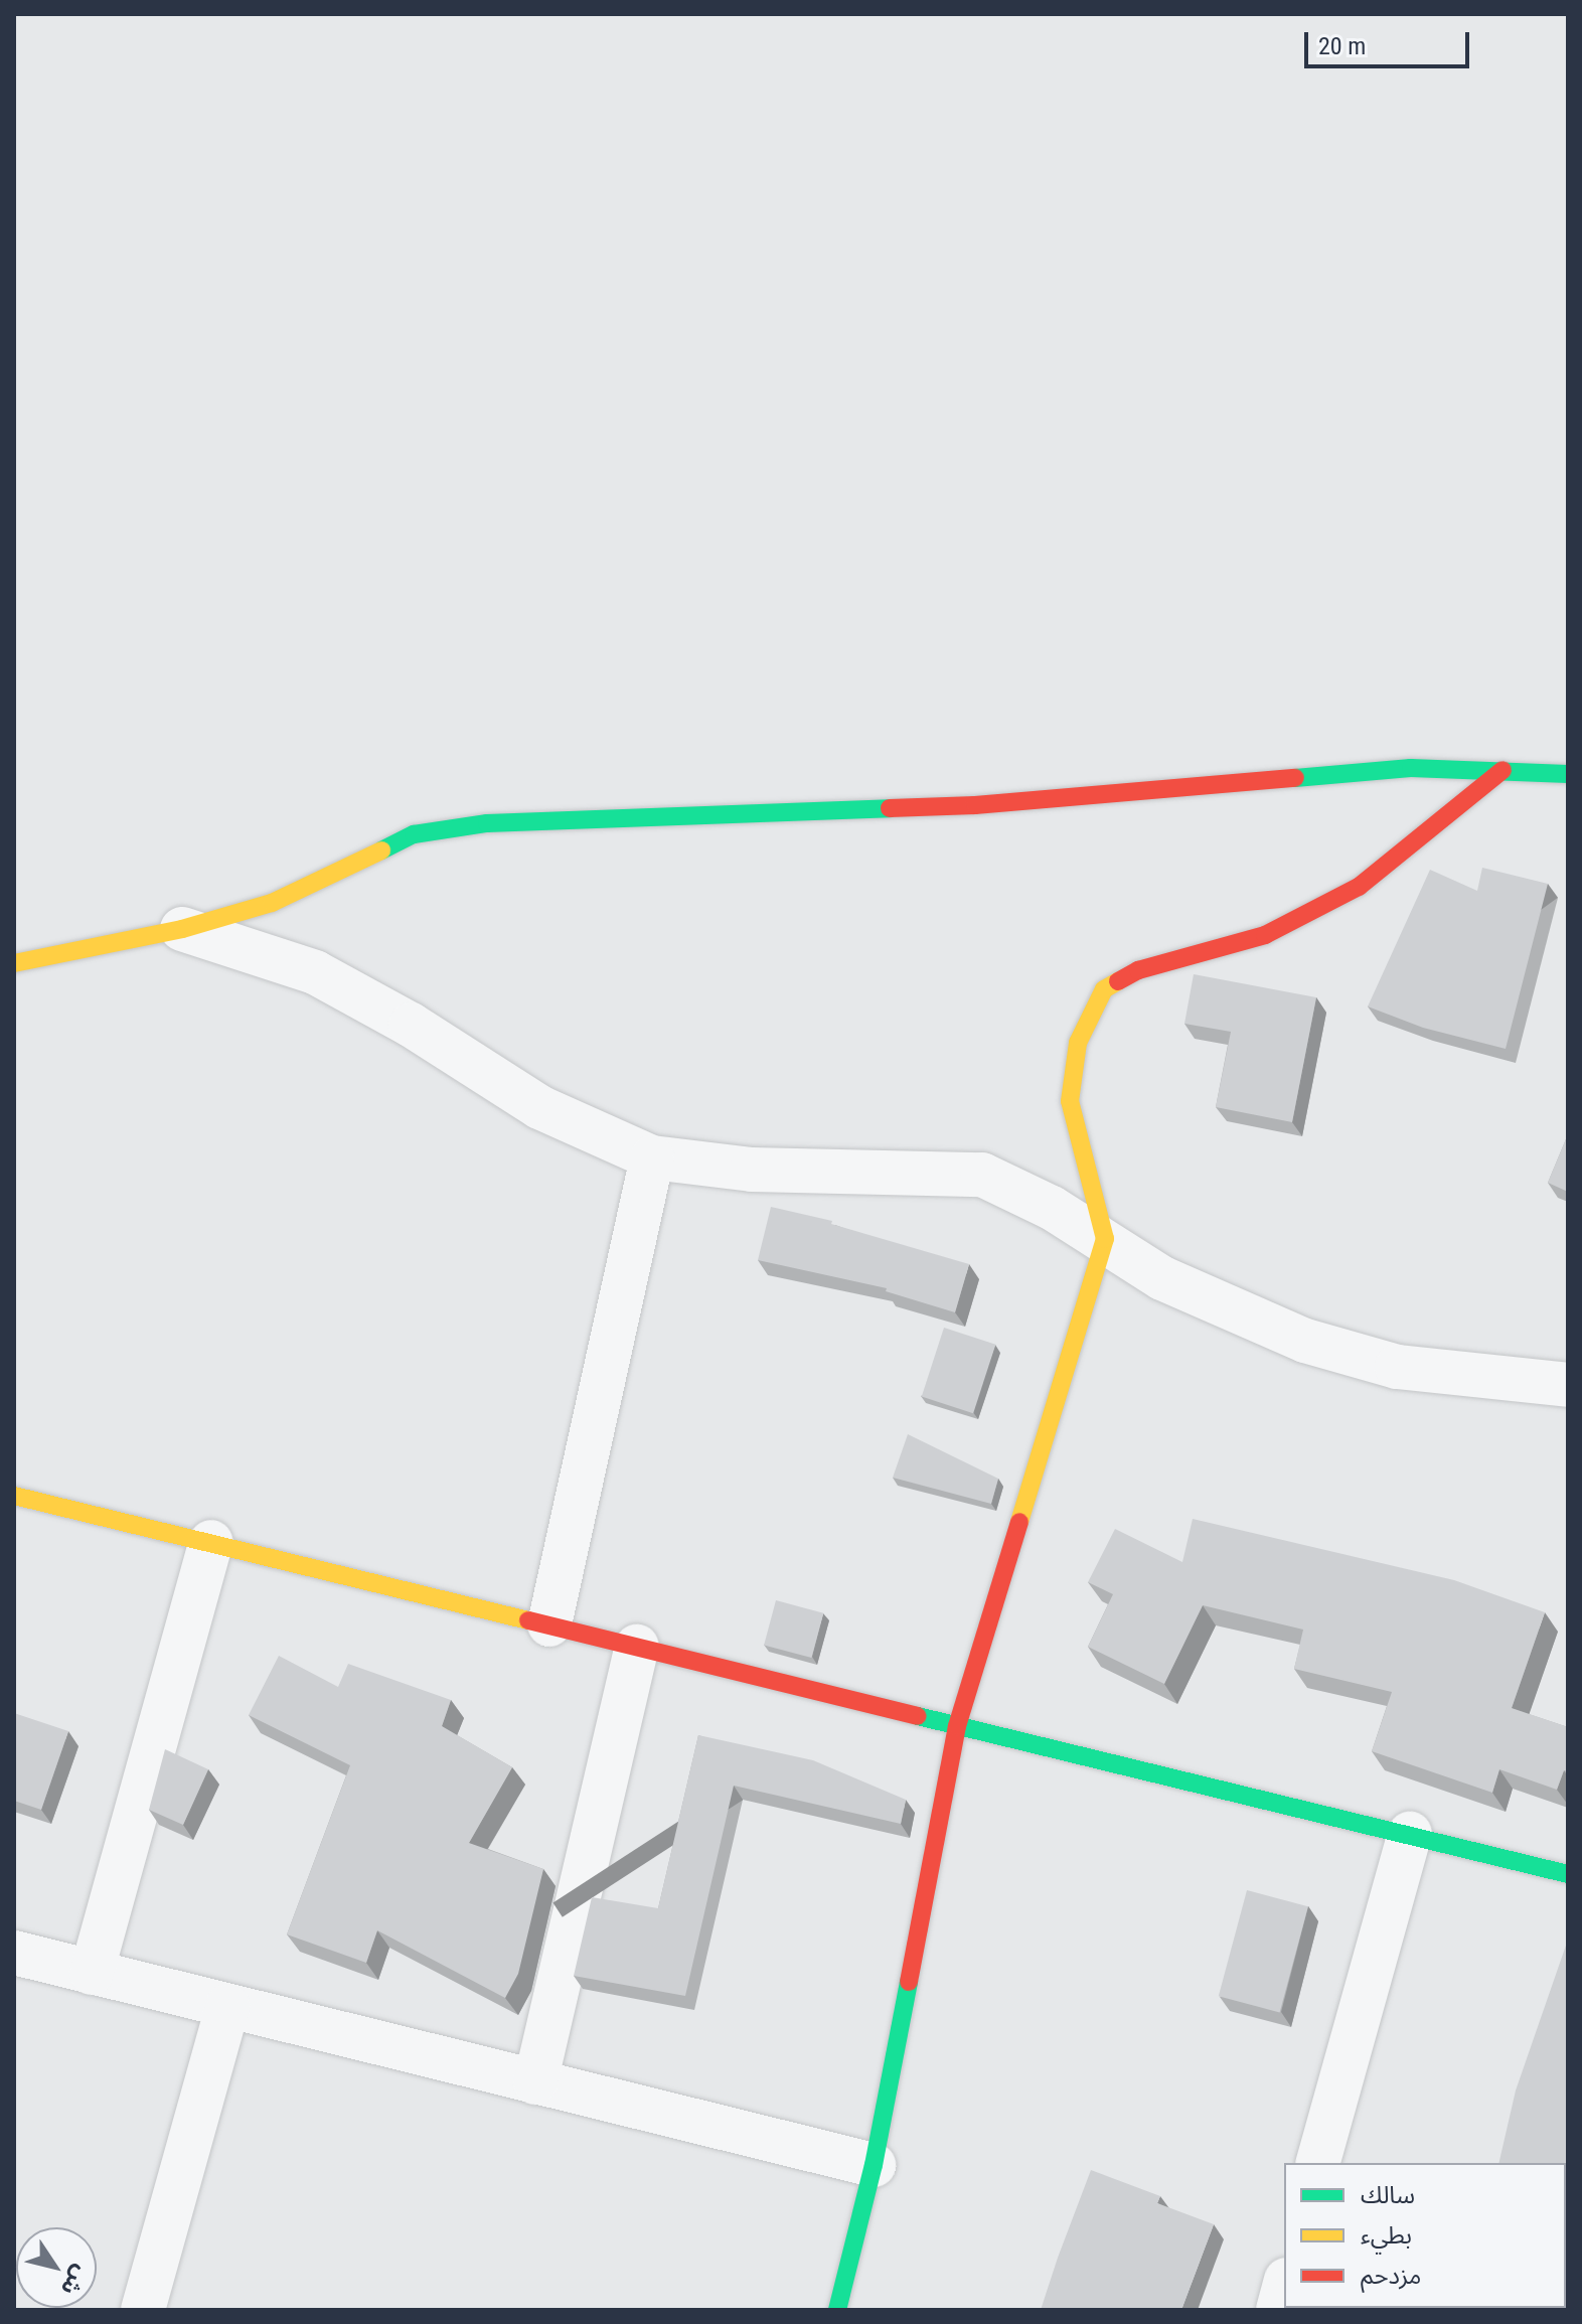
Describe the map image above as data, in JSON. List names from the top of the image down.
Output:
{
  "legend": ["سالك", "بطيء", "مزدحم"],
  "scale_bar": "20 m",
  "north": "bottom right"
}
